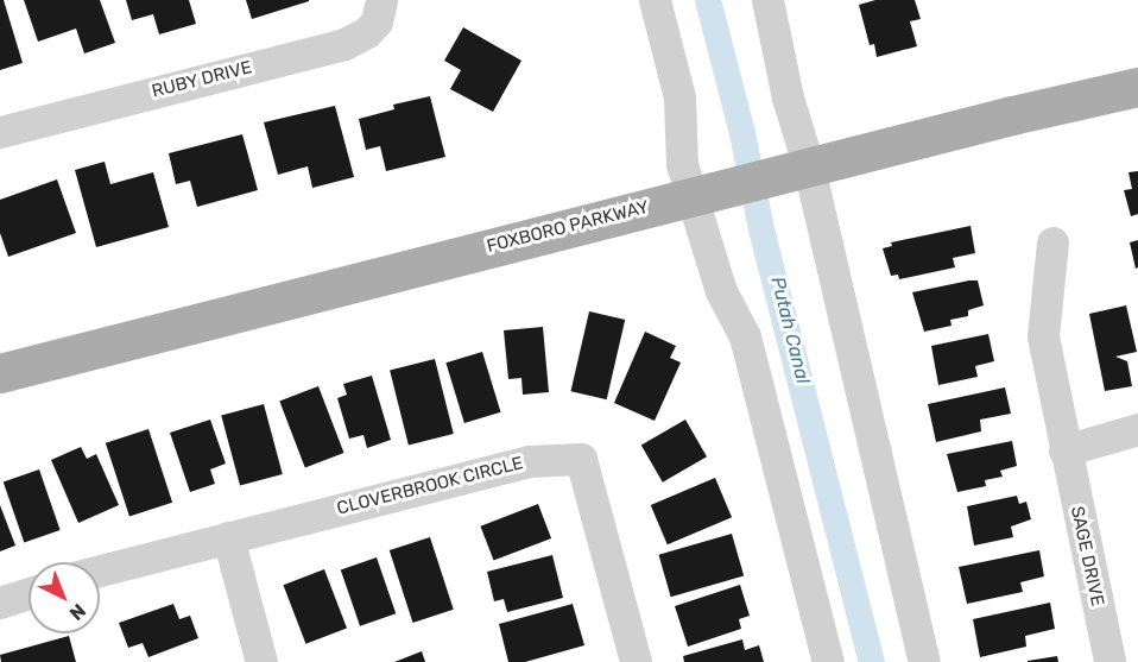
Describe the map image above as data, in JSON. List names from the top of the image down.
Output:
{
  "streets": {
    "main road": ["FOXBORO PARKWAY"],
    "street": ["RUBY DRIVE", "CLOVERBROOK CIRCLE", "SAGE DRIVE"]
  },
  "water": ["Putah Canal"],
  "north": "bottom right"
}
